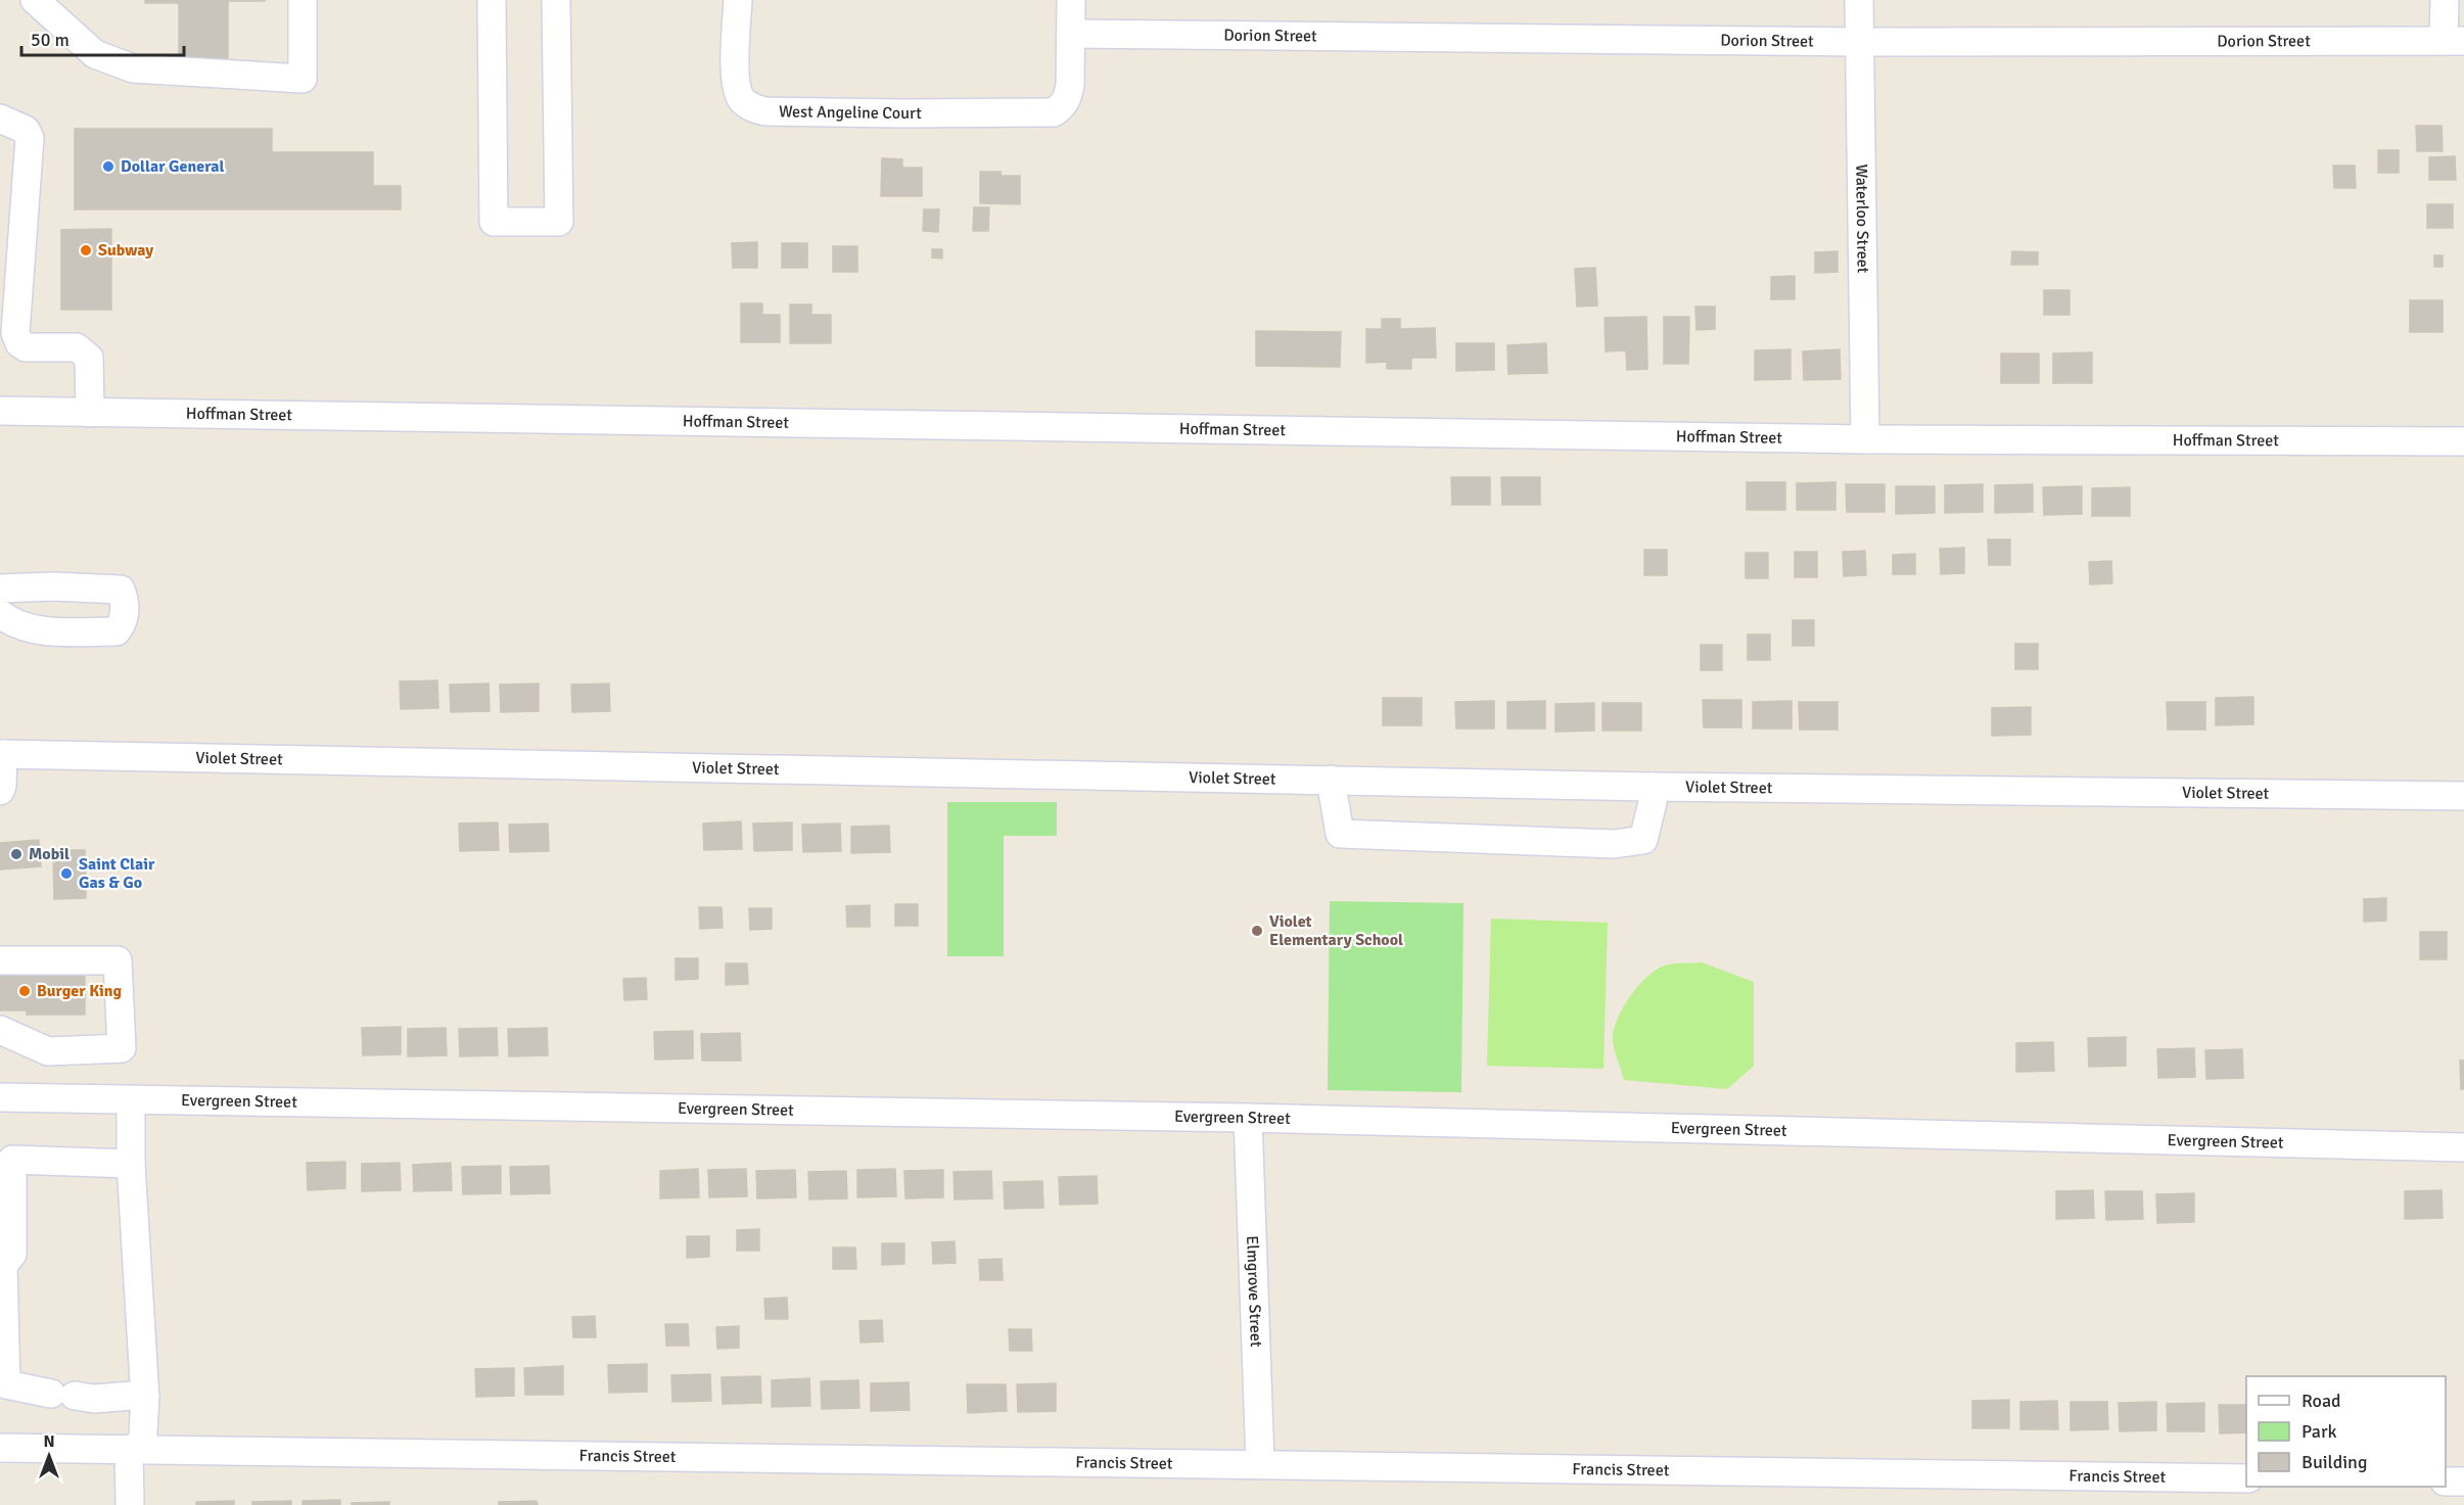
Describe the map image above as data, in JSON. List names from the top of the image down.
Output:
{
  "streets": {
    "street": [
      "Dorion Street",
      "West Angeline Court",
      "Waterloo Street",
      "Hoffman Street",
      "Violet Street",
      "Evergreen Street",
      "Elmgrove Street",
      "Francis Street"
    ]
  },
  "crossings": [
    ["Dorion Street", "West Angeline Court"],
    ["Dorion Street", "Waterloo Street"],
    ["Waterloo Street", "Hoffman Street"],
    ["Evergreen Street", "Elmgrove Street"],
    ["Elmgrove Street", "Francis Street"]
  ],
  "places": [
    "Dollar General",
    "Subway",
    "Mobil",
    "Saint Clair Gas & Go",
    "Violet Elementary School",
    "Burger King"
  ],
  "legend": ["Road", "Park", "Building"],
  "scale_bar": "50 m",
  "north": "top"
}
